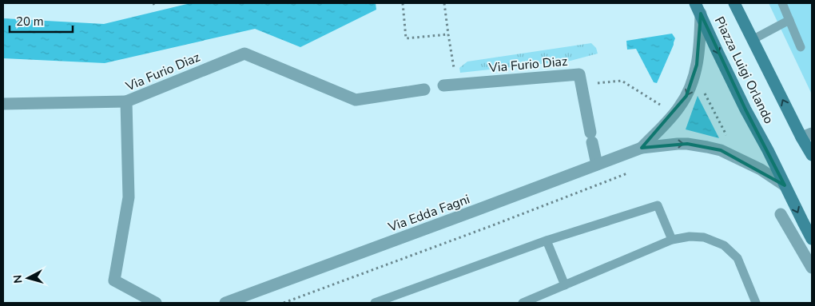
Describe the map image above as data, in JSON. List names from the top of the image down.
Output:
{
  "streets": {
    "main road": ["Piazza Luigi Orlando"],
    "street": ["Via Furio Diaz", "Via Edda Fagni"]
  },
  "crossings": [
    ["Via Furio Diaz", "Via Edda Fagni"],
    ["Piazza Luigi Orlando", "Via Edda Fagni"]
  ],
  "scale_bar": "20 m",
  "north": "left"
}
